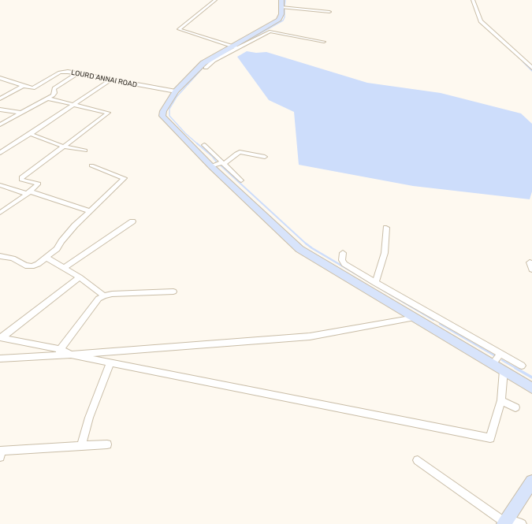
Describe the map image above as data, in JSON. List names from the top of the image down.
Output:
{
  "streets": {
    "street": ["LOURD ANNAI ROAD"]
  }
}
